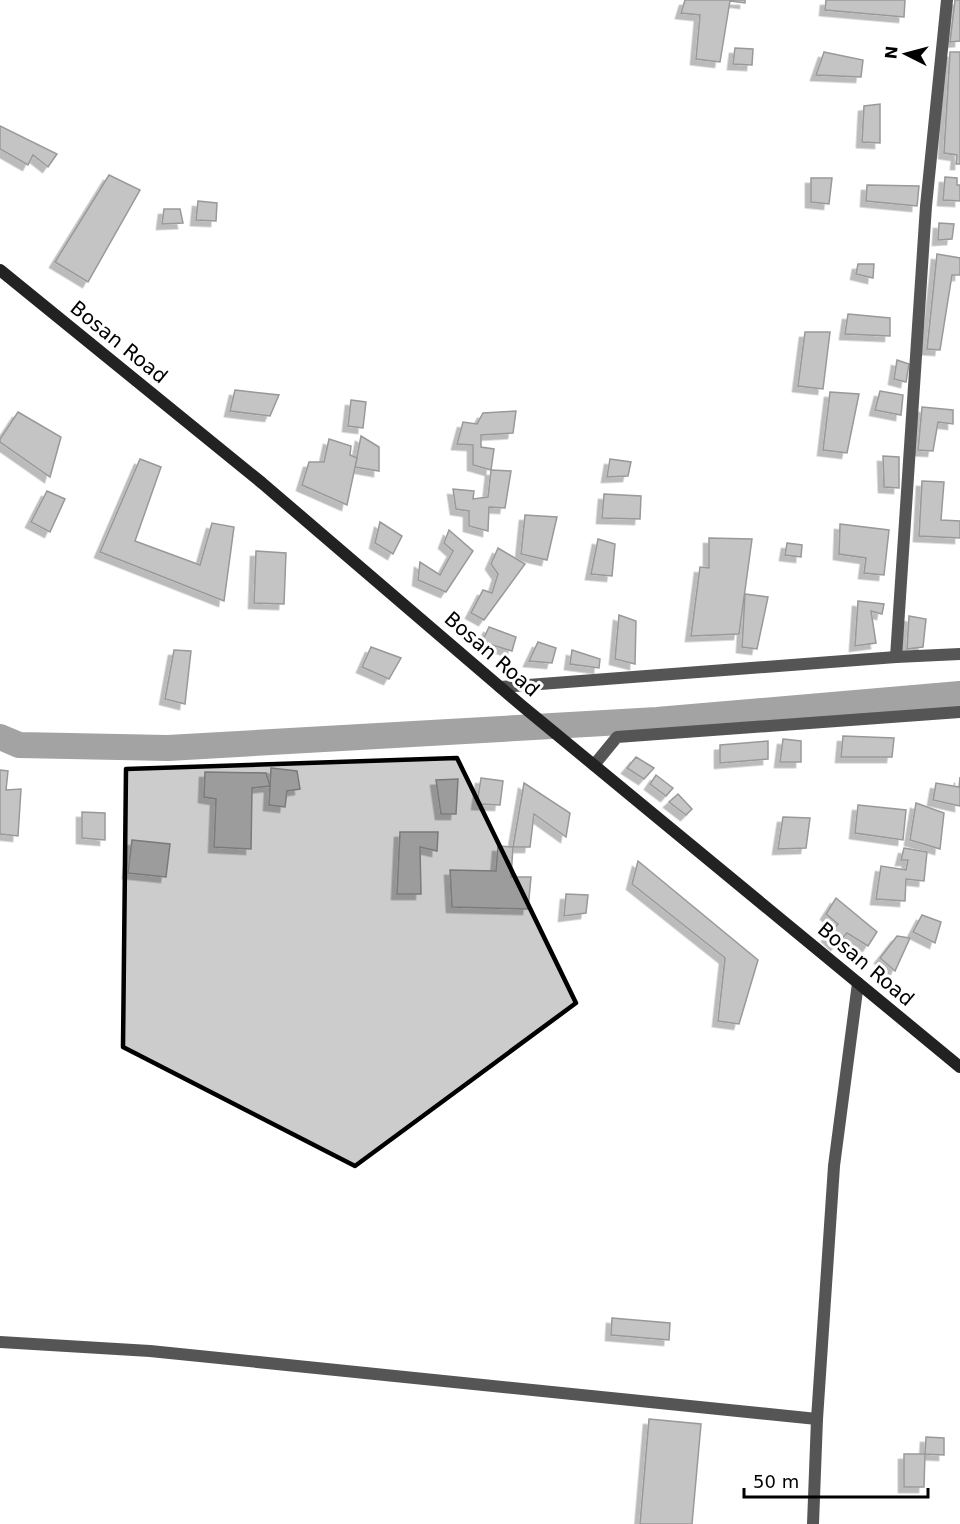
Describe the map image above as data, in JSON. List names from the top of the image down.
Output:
{
  "streets": {
    "main road": ["Bosan Road"]
  },
  "scale_bar": "50 m",
  "north": "left"
}
